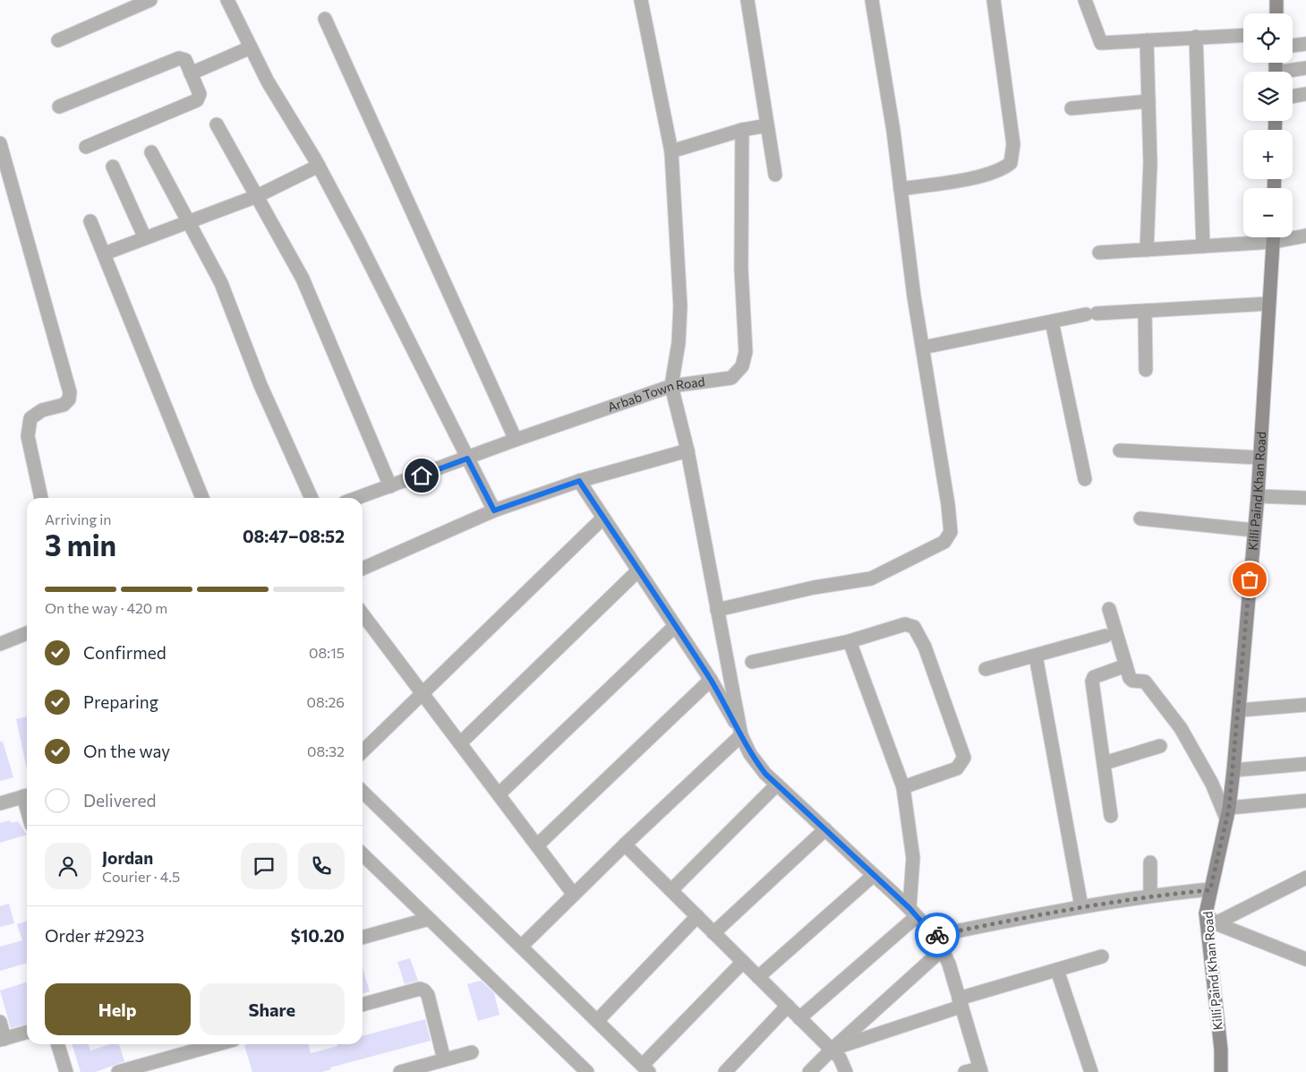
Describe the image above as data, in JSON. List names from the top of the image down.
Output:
{
  "streets": {
    "street": ["Arbab Town Road", "Killi Paind Khan Road"]
  },
  "page": {
    "map_buttons": ["+", "−"],
    "heading": ["3 min", "Arriving in", "08:47–08:52"],
    "panel": [
      "Jordan",
      "Courier · 4.5",
      "Order #2923",
      "$10.20"
    ],
    "bar": "On the way · 420 m",
    "list": [
      ["Confirmed", "08:15"],
      ["Preparing", "08:26"],
      ["On the way", "08:32"],
      "Delivered"
    ],
    "buttons": ["Help", "Share"]
  }
}
